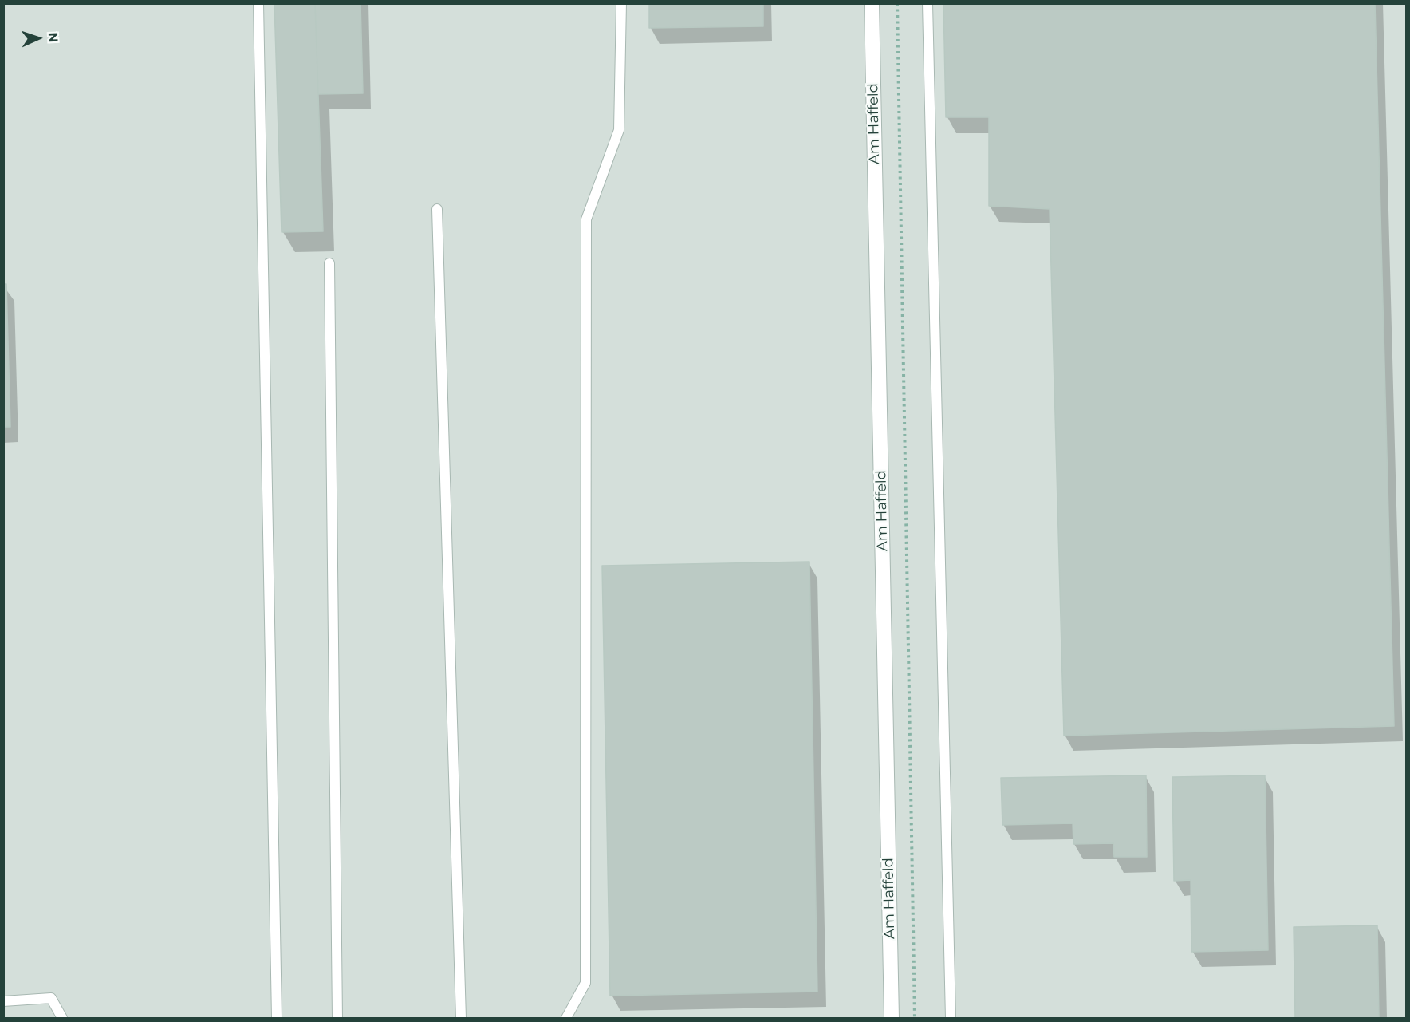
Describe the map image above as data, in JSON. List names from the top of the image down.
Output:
{
  "streets": {
    "street": ["Am Haffeld"]
  },
  "north": "right"
}
